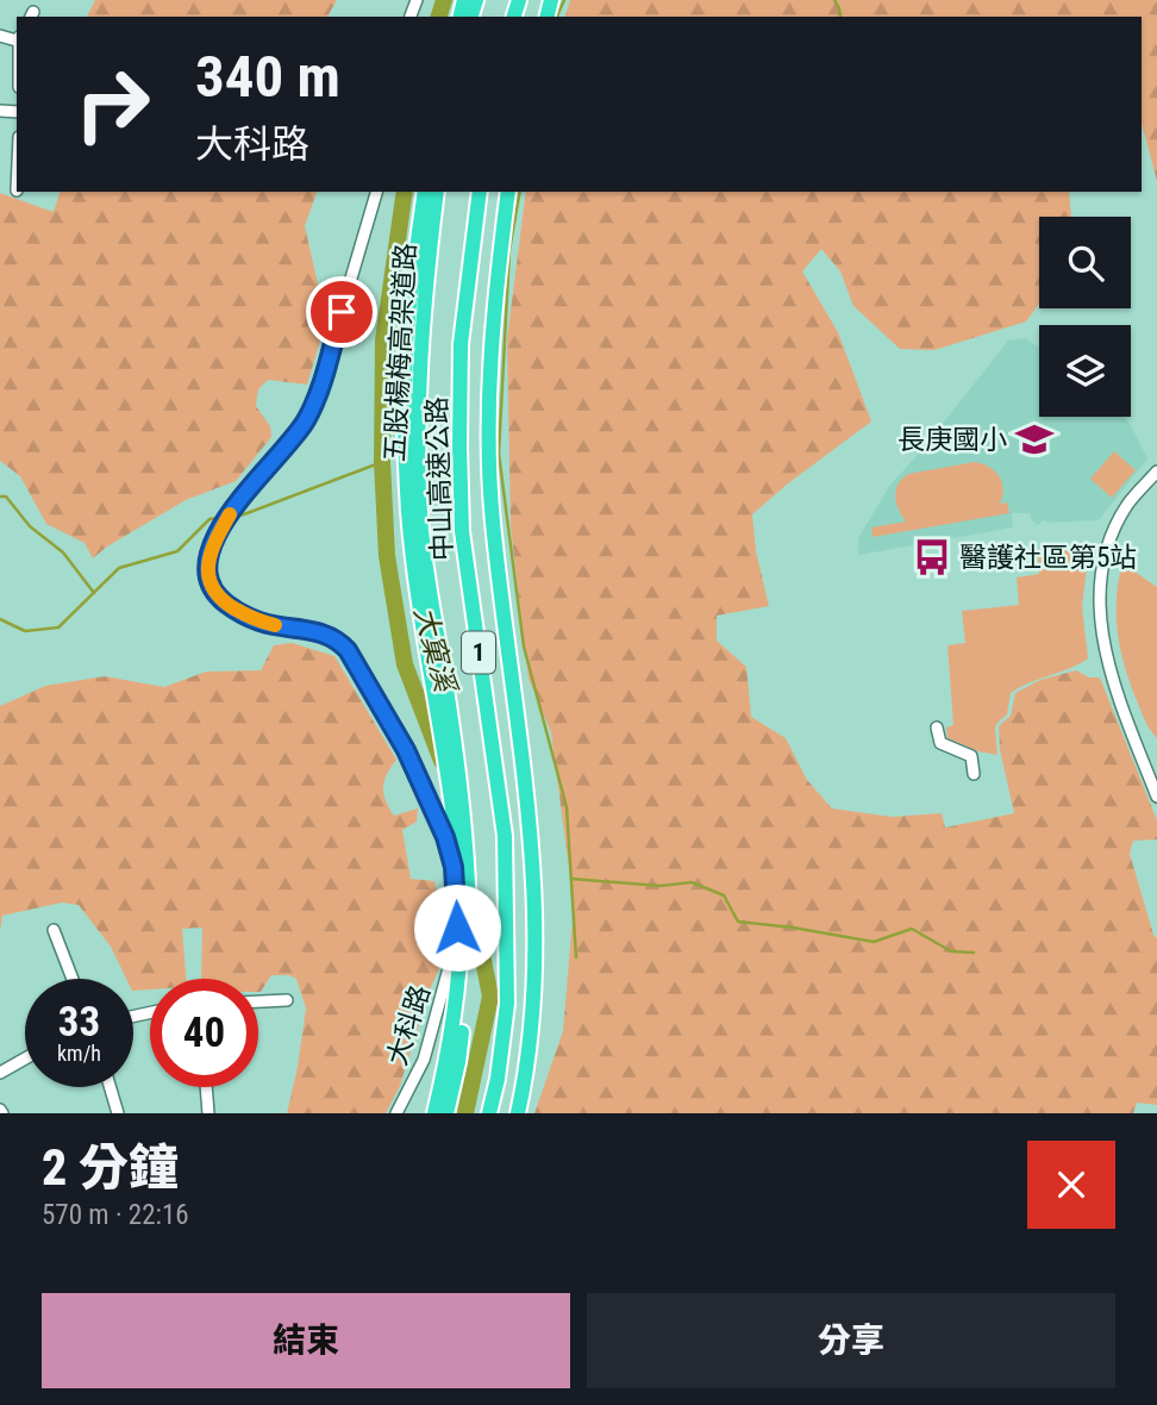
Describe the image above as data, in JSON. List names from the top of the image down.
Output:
{
  "streets": {
    "highway": ["五股楊梅高架道路", "中山高速公路", "1"],
    "street": ["大科路"]
  },
  "water": ["大窠溪"],
  "places": {
    "school or university": ["長庚國小"],
    "bus stop": ["醫護社區第5站"]
  },
  "page": {
    "turn": ["340 m", "大科路"],
    "speed": "33 km/h",
    "limit": "40",
    "heading": ["2 分鐘", "570 m · 22:16"],
    "buttons": ["結束", "分享"]
  }
}
